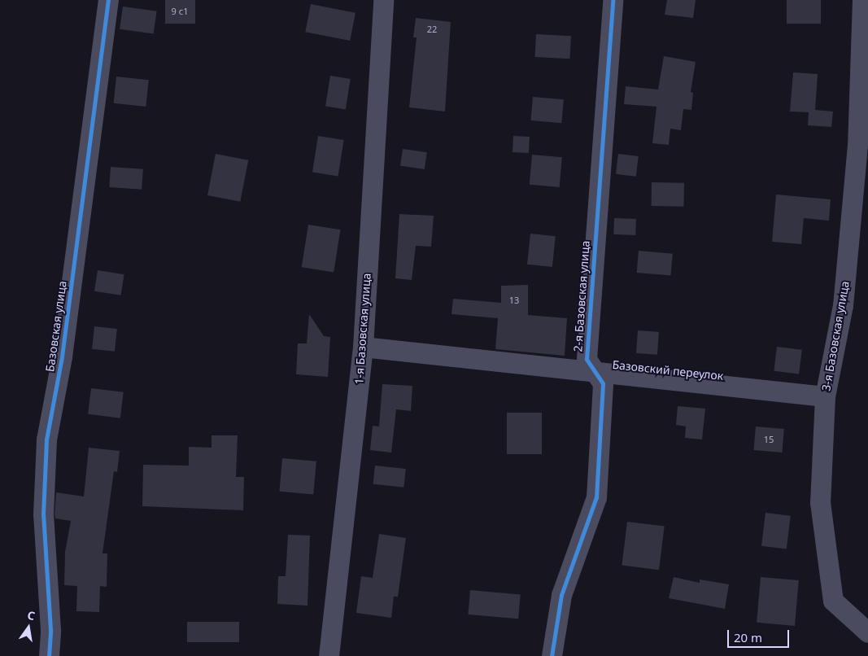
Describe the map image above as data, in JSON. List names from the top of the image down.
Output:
{
  "streets": {
    "street": [
      "2-я Базовская улица",
      "Базовская улица",
      "1-я Базовская улица",
      "3-я Базовская улица",
      "Базовский переулок"
    ]
  },
  "crossings": [
    ["2-я Базовская улица", "Базовский переулок"],
    ["1-я Базовская улица", "Базовский переулок"],
    ["3-я Базовская улица", "Базовский переулок"]
  ],
  "house_numbers": [
    "9 с1",
    "22",
    "13",
    "15"
  ],
  "scale_bar": "20 m",
  "north": "top"
}
